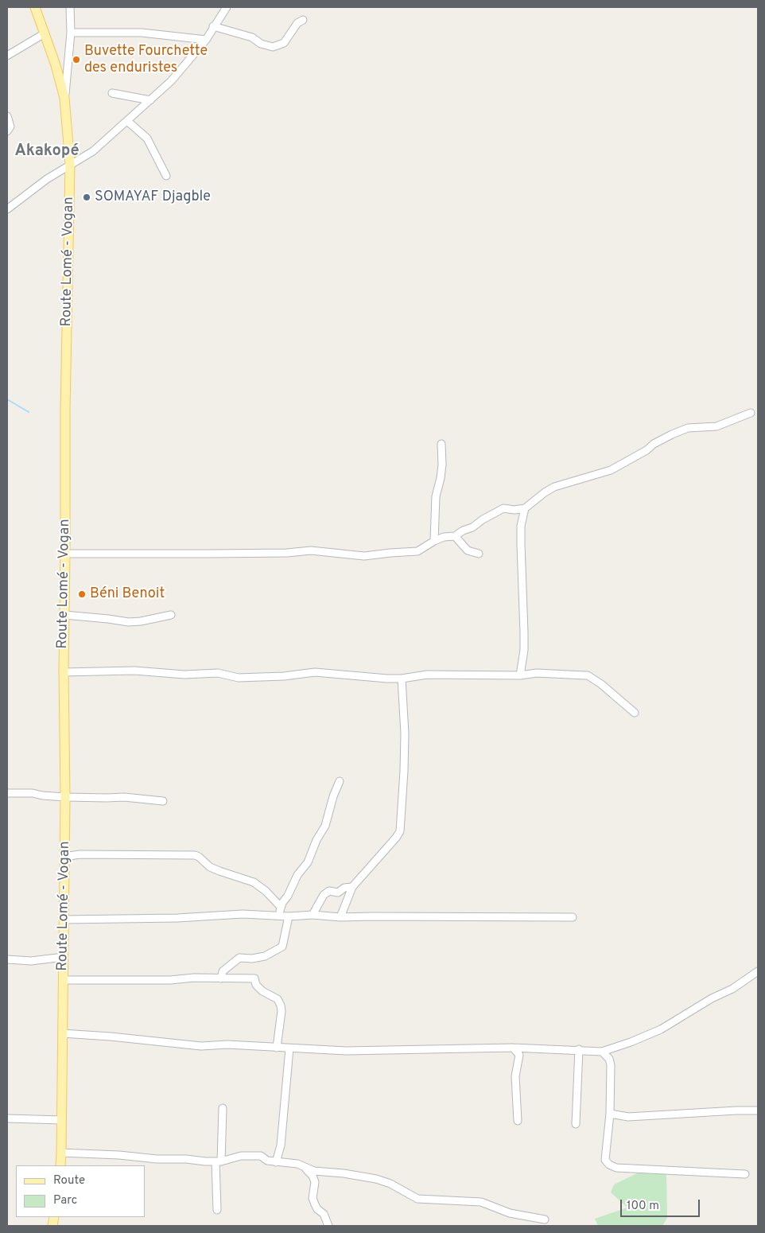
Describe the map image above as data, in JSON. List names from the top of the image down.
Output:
{
  "streets": {
    "main road": ["Route Lomé - Vogan"]
  },
  "districts": ["Akakopé"],
  "places": ["Buvette Fourchette des enduristes", "SOMAYAF Djagble", "Béni Benoit"],
  "legend": ["Route", "Parc"],
  "scale_bar": "100 m"
}
